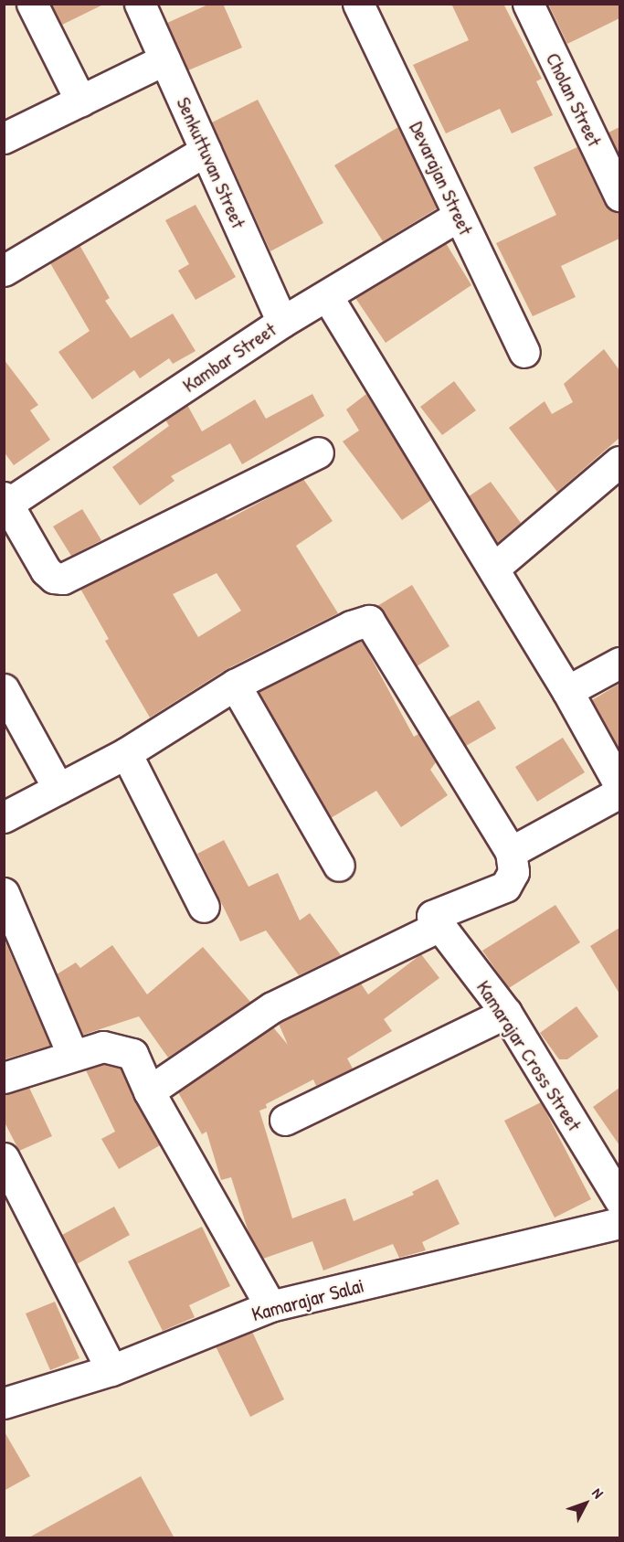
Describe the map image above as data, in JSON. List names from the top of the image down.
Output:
{
  "streets": {
    "street": [
      "Cholan Street",
      "Senkuttuvan Street",
      "Devarajan Street",
      "Kambar Street",
      "Kamarajar Cross Street",
      "Kamarajar Salai"
    ]
  },
  "crossings": [
    ["Senkuttuvan Street", "Kambar Street"],
    ["Devarajan Street", "Kambar Street"]
  ],
  "north": "top right"
}
